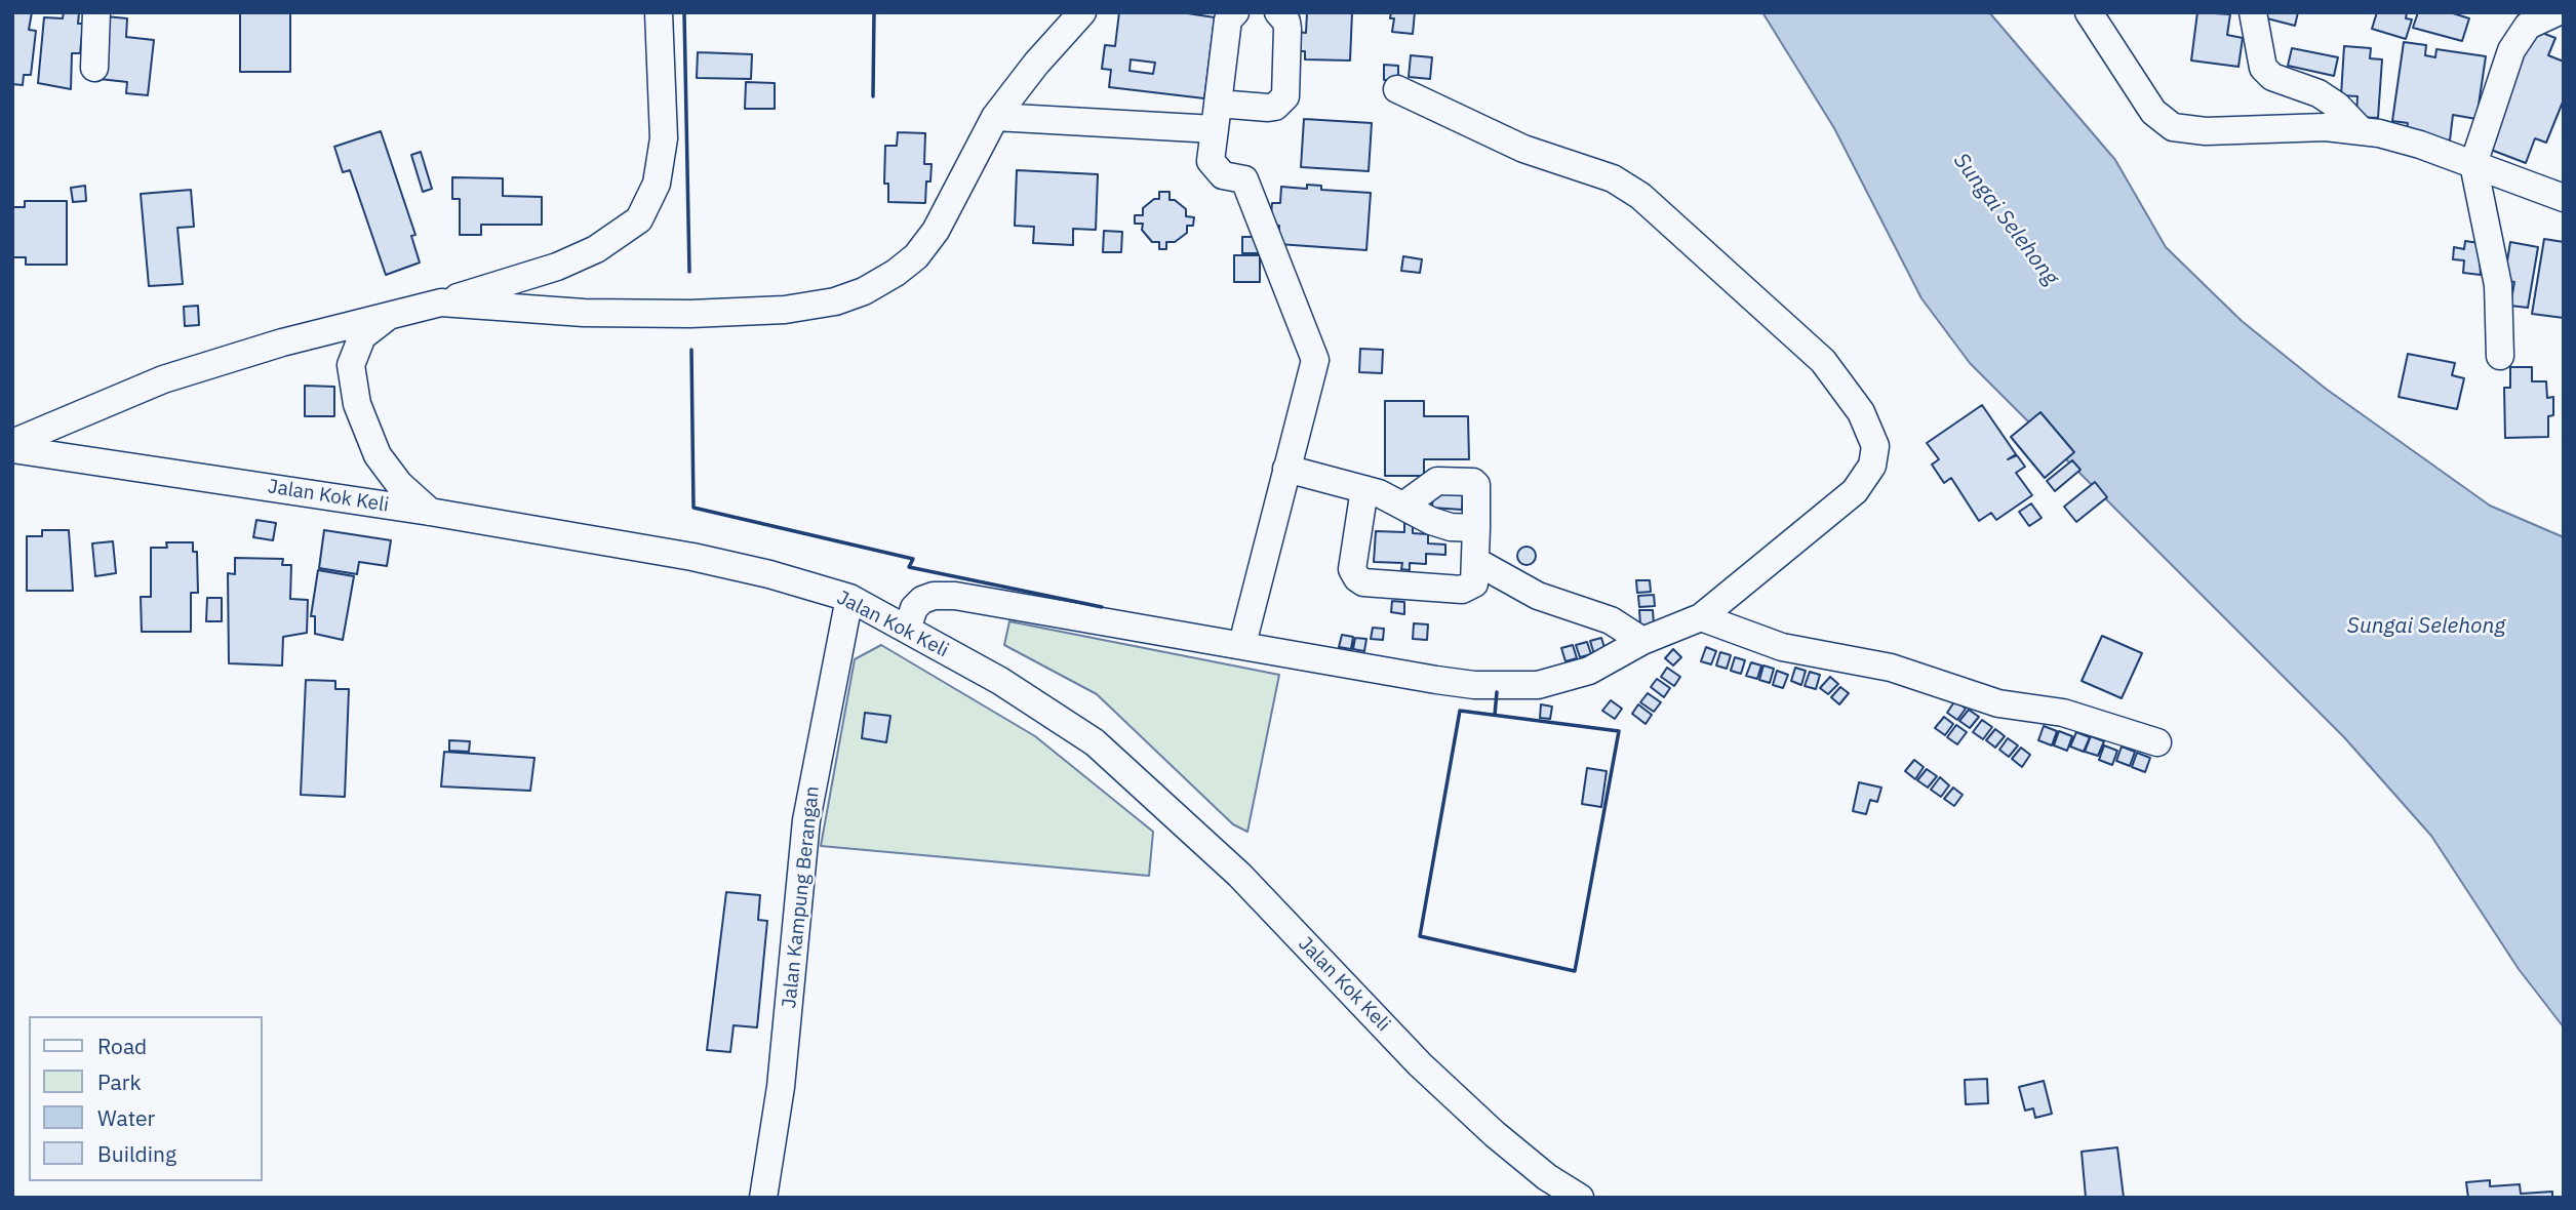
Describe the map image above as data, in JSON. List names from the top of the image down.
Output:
{
  "streets": {
    "street": ["Jalan Kok Keli", "Jalan Kampung Berangan"]
  },
  "crossings": [
    ["Jalan Kok Keli", "Jalan Kampung Berangan"]
  ],
  "water": ["Sungai Selehong"],
  "legend": [
    "Road",
    "Park",
    "Water",
    "Building"
  ]
}
